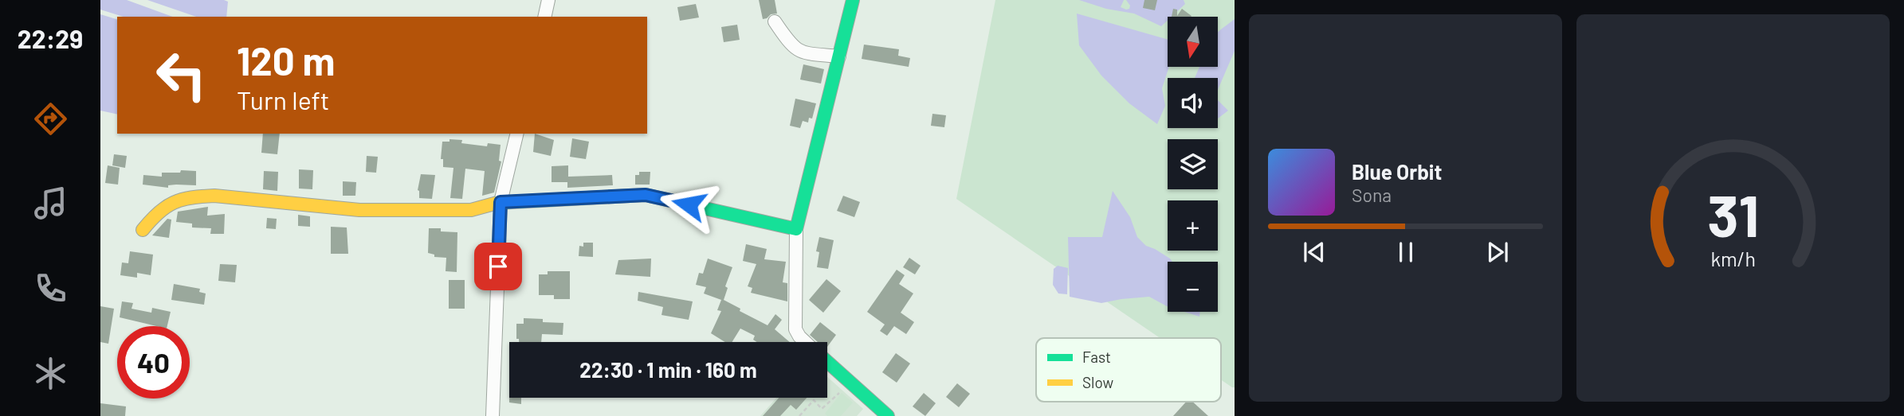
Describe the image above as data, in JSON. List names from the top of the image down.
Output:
{
  "legend": ["Fast", "Slow"],
  "north": "bottom",
  "page": {
    "tabs": "22:29",
    "map_buttons": ["+", "−"],
    "turn": ["120 m", "Turn left"],
    "song": ["Blue Orbit", "Sona"],
    "limit": "40",
    "trip": "22:30 · 1 min · 160 m",
    "gauge": ["31", "km/h"]
  }
}
